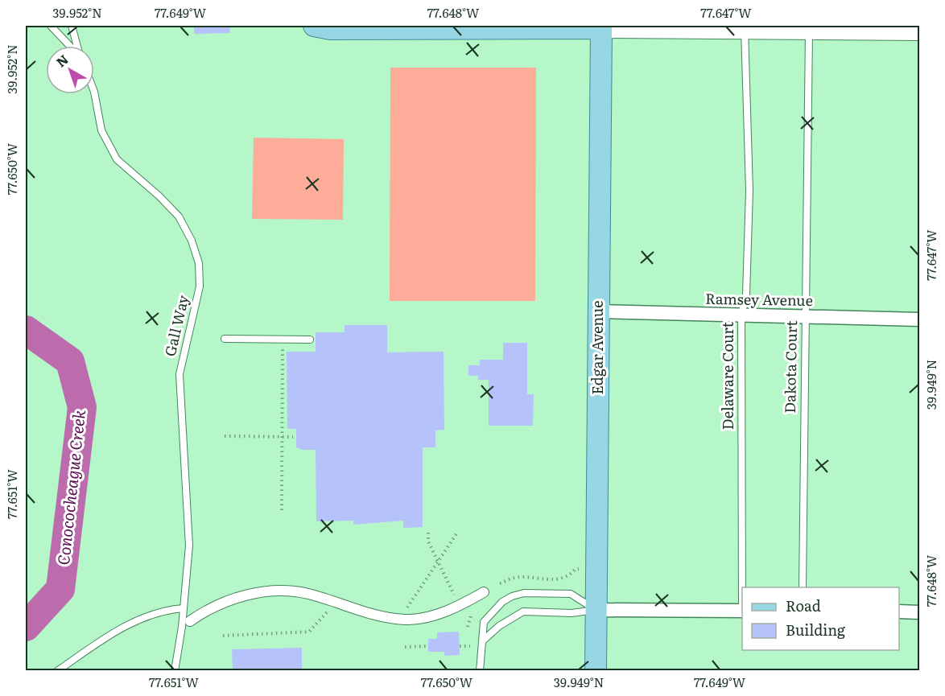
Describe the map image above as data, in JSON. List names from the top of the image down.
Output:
{
  "streets": {
    "main road": ["Edgar Avenue"],
    "street": ["Ramsey Avenue"],
    "lane": ["Gall Way", "Dakota Court", "Delaware Court"]
  },
  "crossings": [
    ["Ramsey Avenue", "Edgar Avenue"],
    ["Ramsey Avenue", "Dakota Court"],
    ["Ramsey Avenue", "Delaware Court"]
  ],
  "water": ["Conococheague Creek"],
  "legend": ["Road", "Building"],
  "north": "top left",
  "coordinates": [
    "39.952°N",
    "77.649°W",
    "77.648°W",
    "77.647°W",
    "77.650°W",
    "39.949°N",
    "77.651°W"
  ]
}
